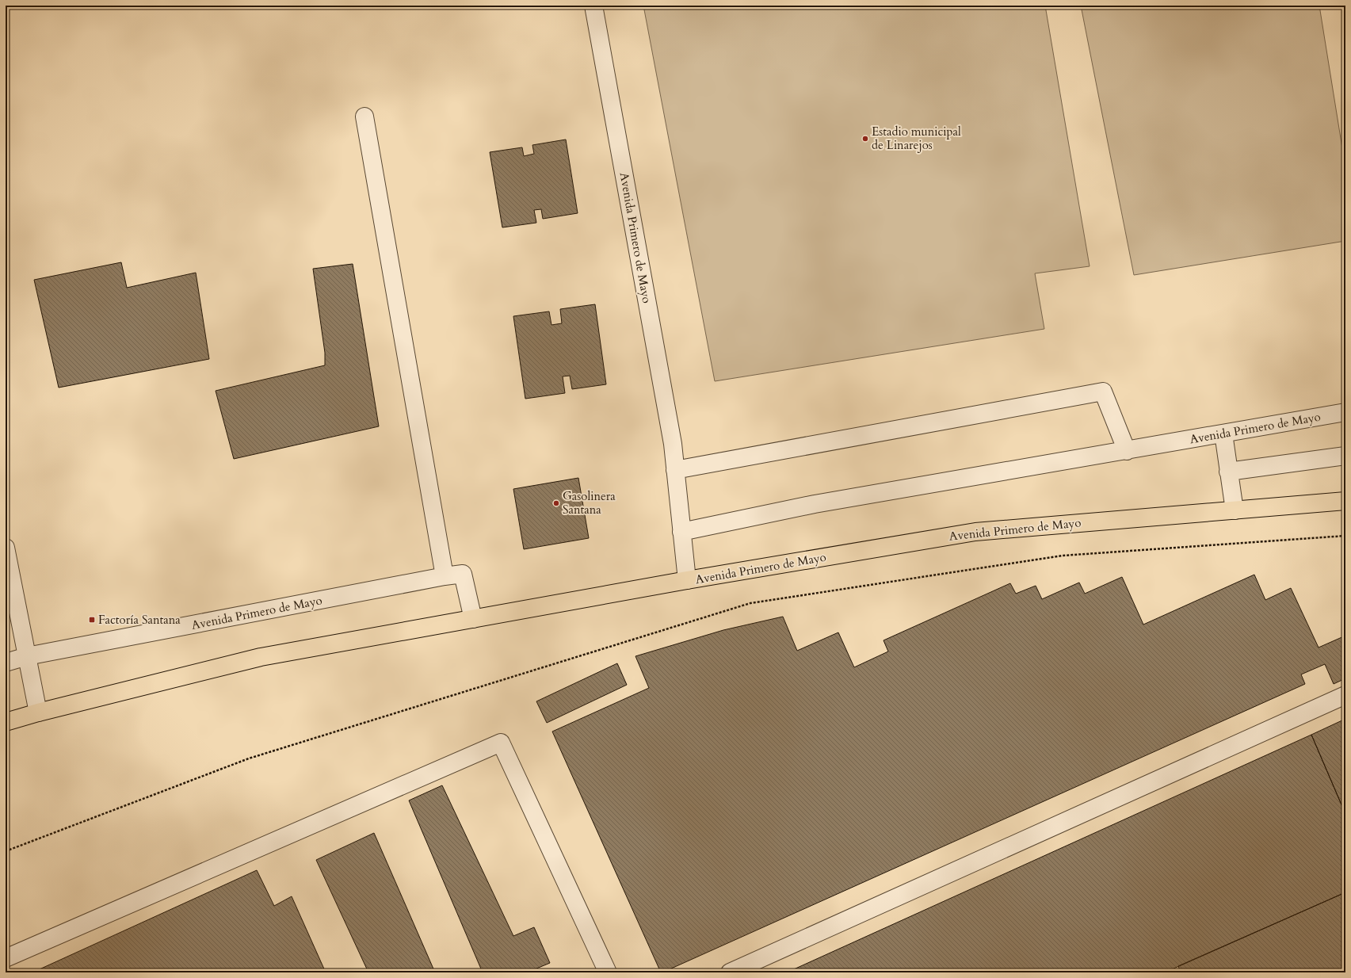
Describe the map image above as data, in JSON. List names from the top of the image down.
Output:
{
  "streets": {
    "main road": ["Avenida Primero de Mayo"]
  },
  "places": {
    "other": ["Estadio municipal de Linarejos", "Gasolinera Santana"],
    "transit": ["Factoría Santana"]
  }
}
